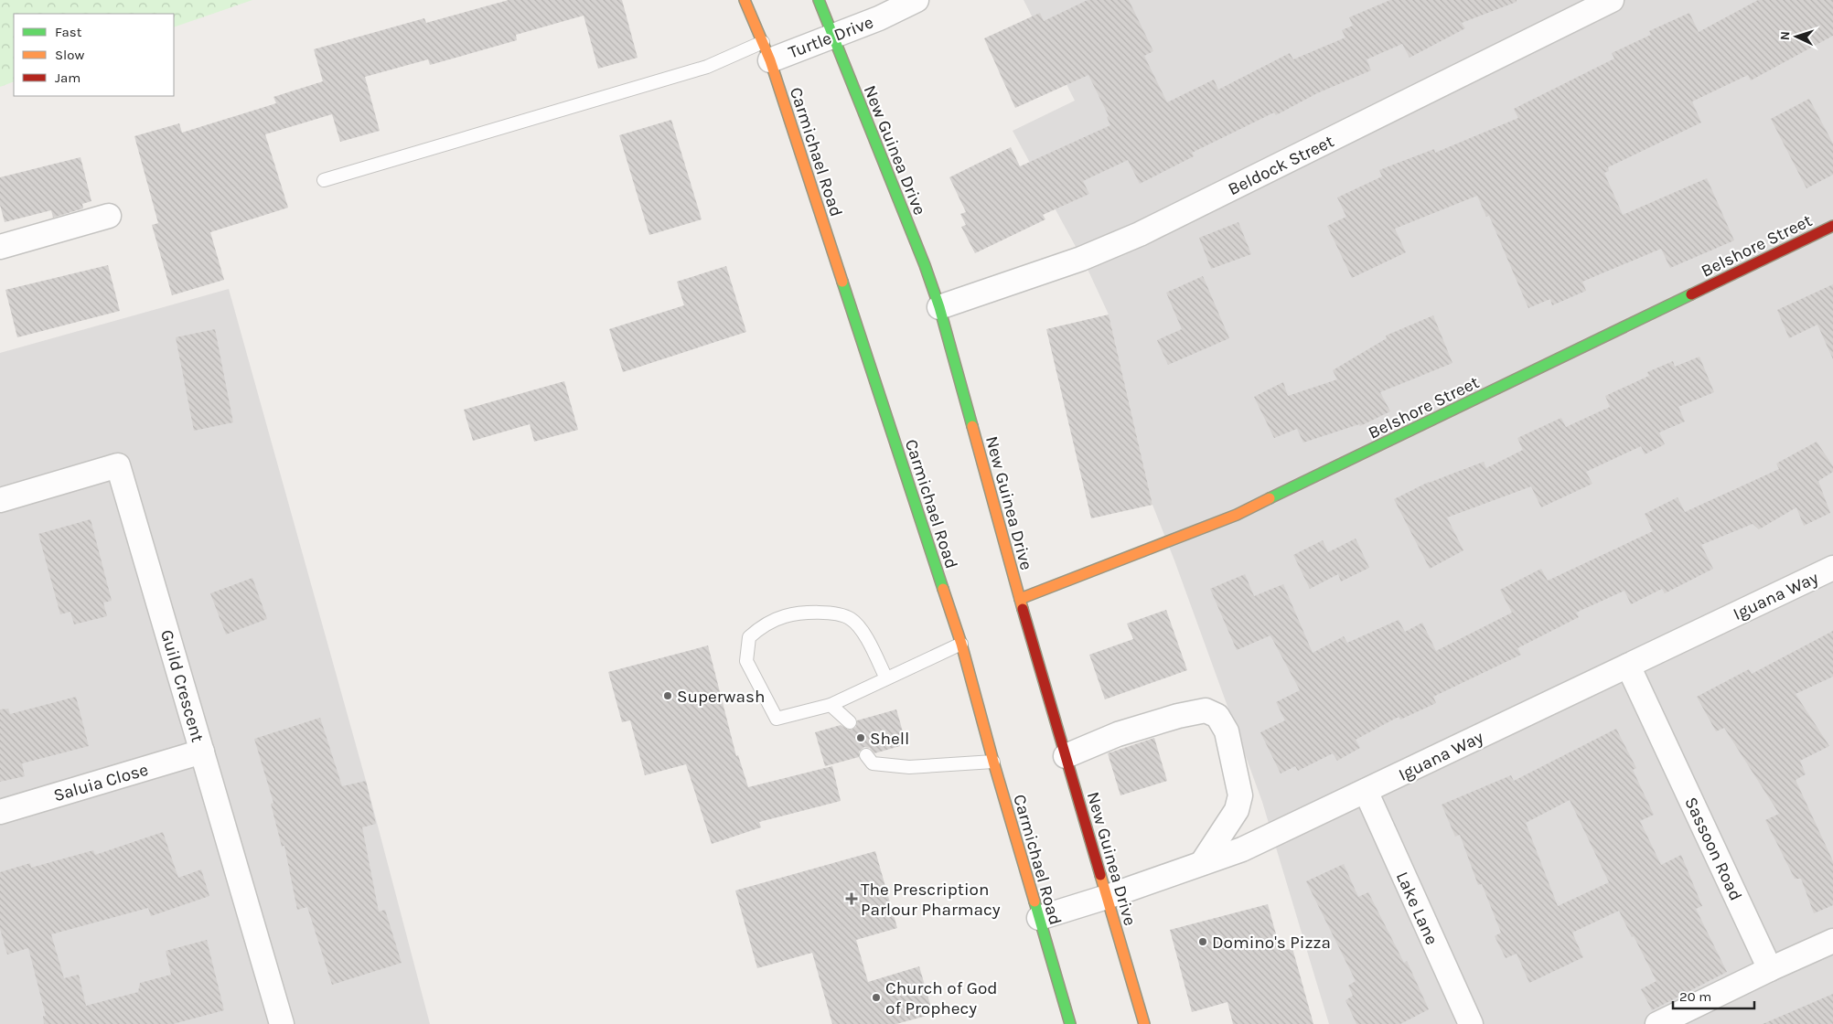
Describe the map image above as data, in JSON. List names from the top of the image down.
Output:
{
  "streets": {
    "street": [
      "Turtle Drive",
      "New Guinea Drive",
      "Carmichael Road",
      "Beldock Street",
      "Belshore Street",
      "Iguana Way",
      "Guild Crescent",
      "Saluia Close",
      "Sassoon Road",
      "Lake Lane"
    ]
  },
  "crossings": [
    ["Turtle Drive", "New Guinea Drive"],
    ["Turtle Drive", "Carmichael Road"],
    ["New Guinea Drive", "Beldock Street"],
    ["New Guinea Drive", "Belshore Street"],
    ["New Guinea Drive", "Iguana Way"],
    ["Carmichael Road", "Iguana Way"],
    ["Iguana Way", "Sassoon Road"],
    ["Iguana Way", "Lake Lane"],
    ["Guild Crescent", "Saluia Close"]
  ],
  "places": {
    "other": [
      "Superwash",
      "Shell",
      "Domino's Pizza",
      "Church of God of Prophecy"
    ],
    "health": ["The Prescription Parlour Pharmacy"]
  },
  "legend": ["Fast", "Slow", "Jam"],
  "scale_bar": "20 m",
  "north": "left"
}
